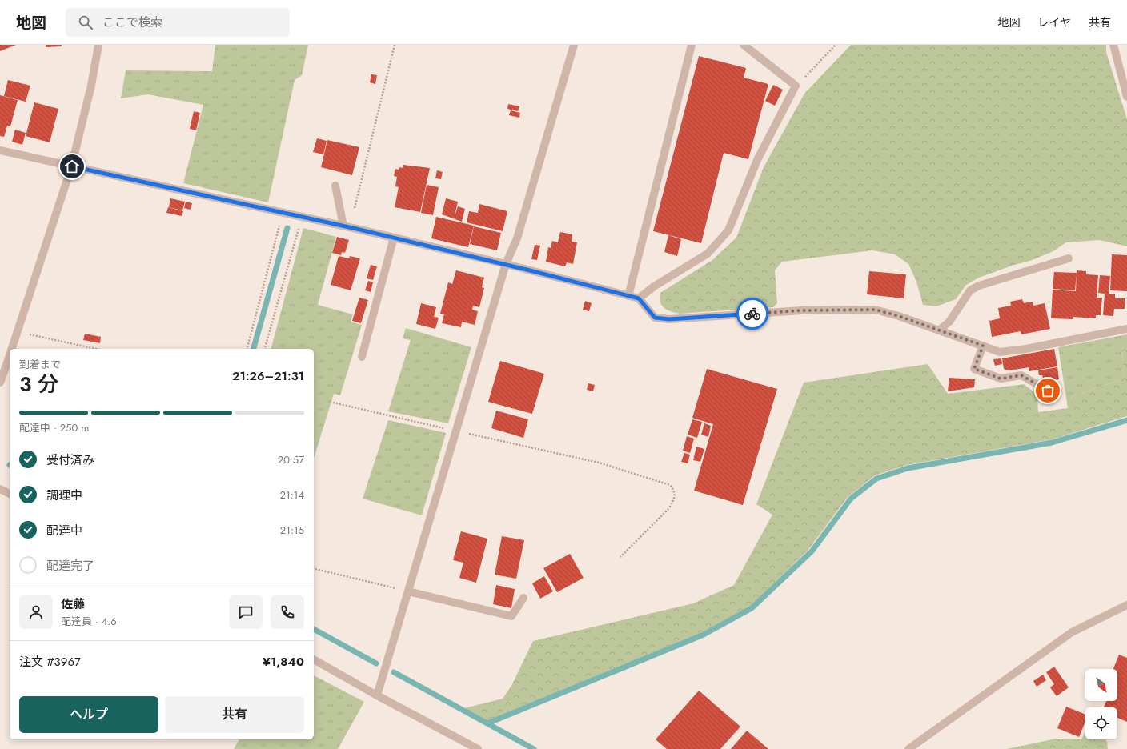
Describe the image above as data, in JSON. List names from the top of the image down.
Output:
{
  "north": "bottom right",
  "page": {
    "header": "地図",
    "search": "ここで検索",
    "nav": ["地図", "レイヤ", "共有"],
    "heading": ["3 分", "到着まで", "21:26–21:31"],
    "panel": [
      "佐藤",
      "配達員 · 4.6",
      "注文 #3967",
      "¥1,840"
    ],
    "bar": "配達中 · 250 m",
    "list": [
      ["受付済み", "20:57"],
      ["調理中", "21:14"],
      ["配達中", "21:15"],
      "配達完了"
    ],
    "buttons": ["ヘルプ", "共有"]
  }
}
